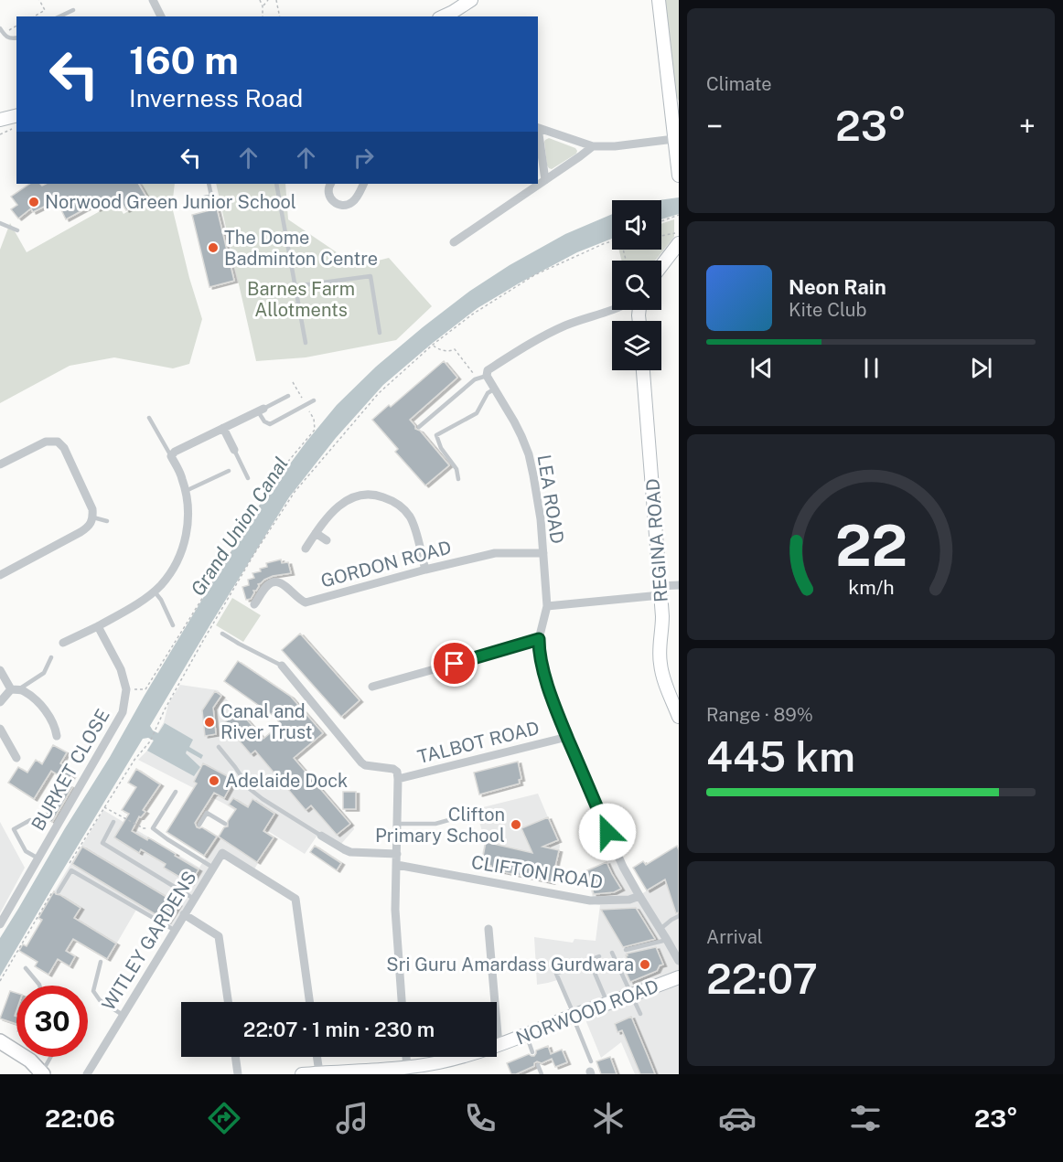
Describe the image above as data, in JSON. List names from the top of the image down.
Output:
{
  "streets": {
    "street": [
      "LEA ROAD",
      "REGINA ROAD",
      "GORDON ROAD",
      "TALBOT ROAD",
      "BURKET CLOSE",
      "CLIFTON ROAD",
      "WITLEY GARDENS",
      "NORWOOD ROAD"
    ]
  },
  "crossings": [
    ["LEA ROAD", "GORDON ROAD"]
  ],
  "water": ["Grand Union Canal"],
  "parks": ["Barnes Farm Allotments"],
  "places": [
    "Norwood Green Junior School",
    "The Dome Badminton Centre",
    "Canal and River Trust",
    "Adelaide Dock",
    "Clifton Primary School",
    "Sri Guru Amardass Gurdwara"
  ],
  "page": {
    "tile": [
      "Climate",
      ["Range · 89%", "445 km"],
      ["Arrival", "22:07"]
    ],
    "turn": ["160 m", "Inverness Road"],
    "heat": ["−", "23°", "+"],
    "song": ["Neon Rain", "Kite Club"],
    "limit": "30",
    "trip": "22:07 · 1 min · 230 m",
    "tabs": ["22:06", "23°"],
    "gauge": ["22", "km/h"]
  }
}
